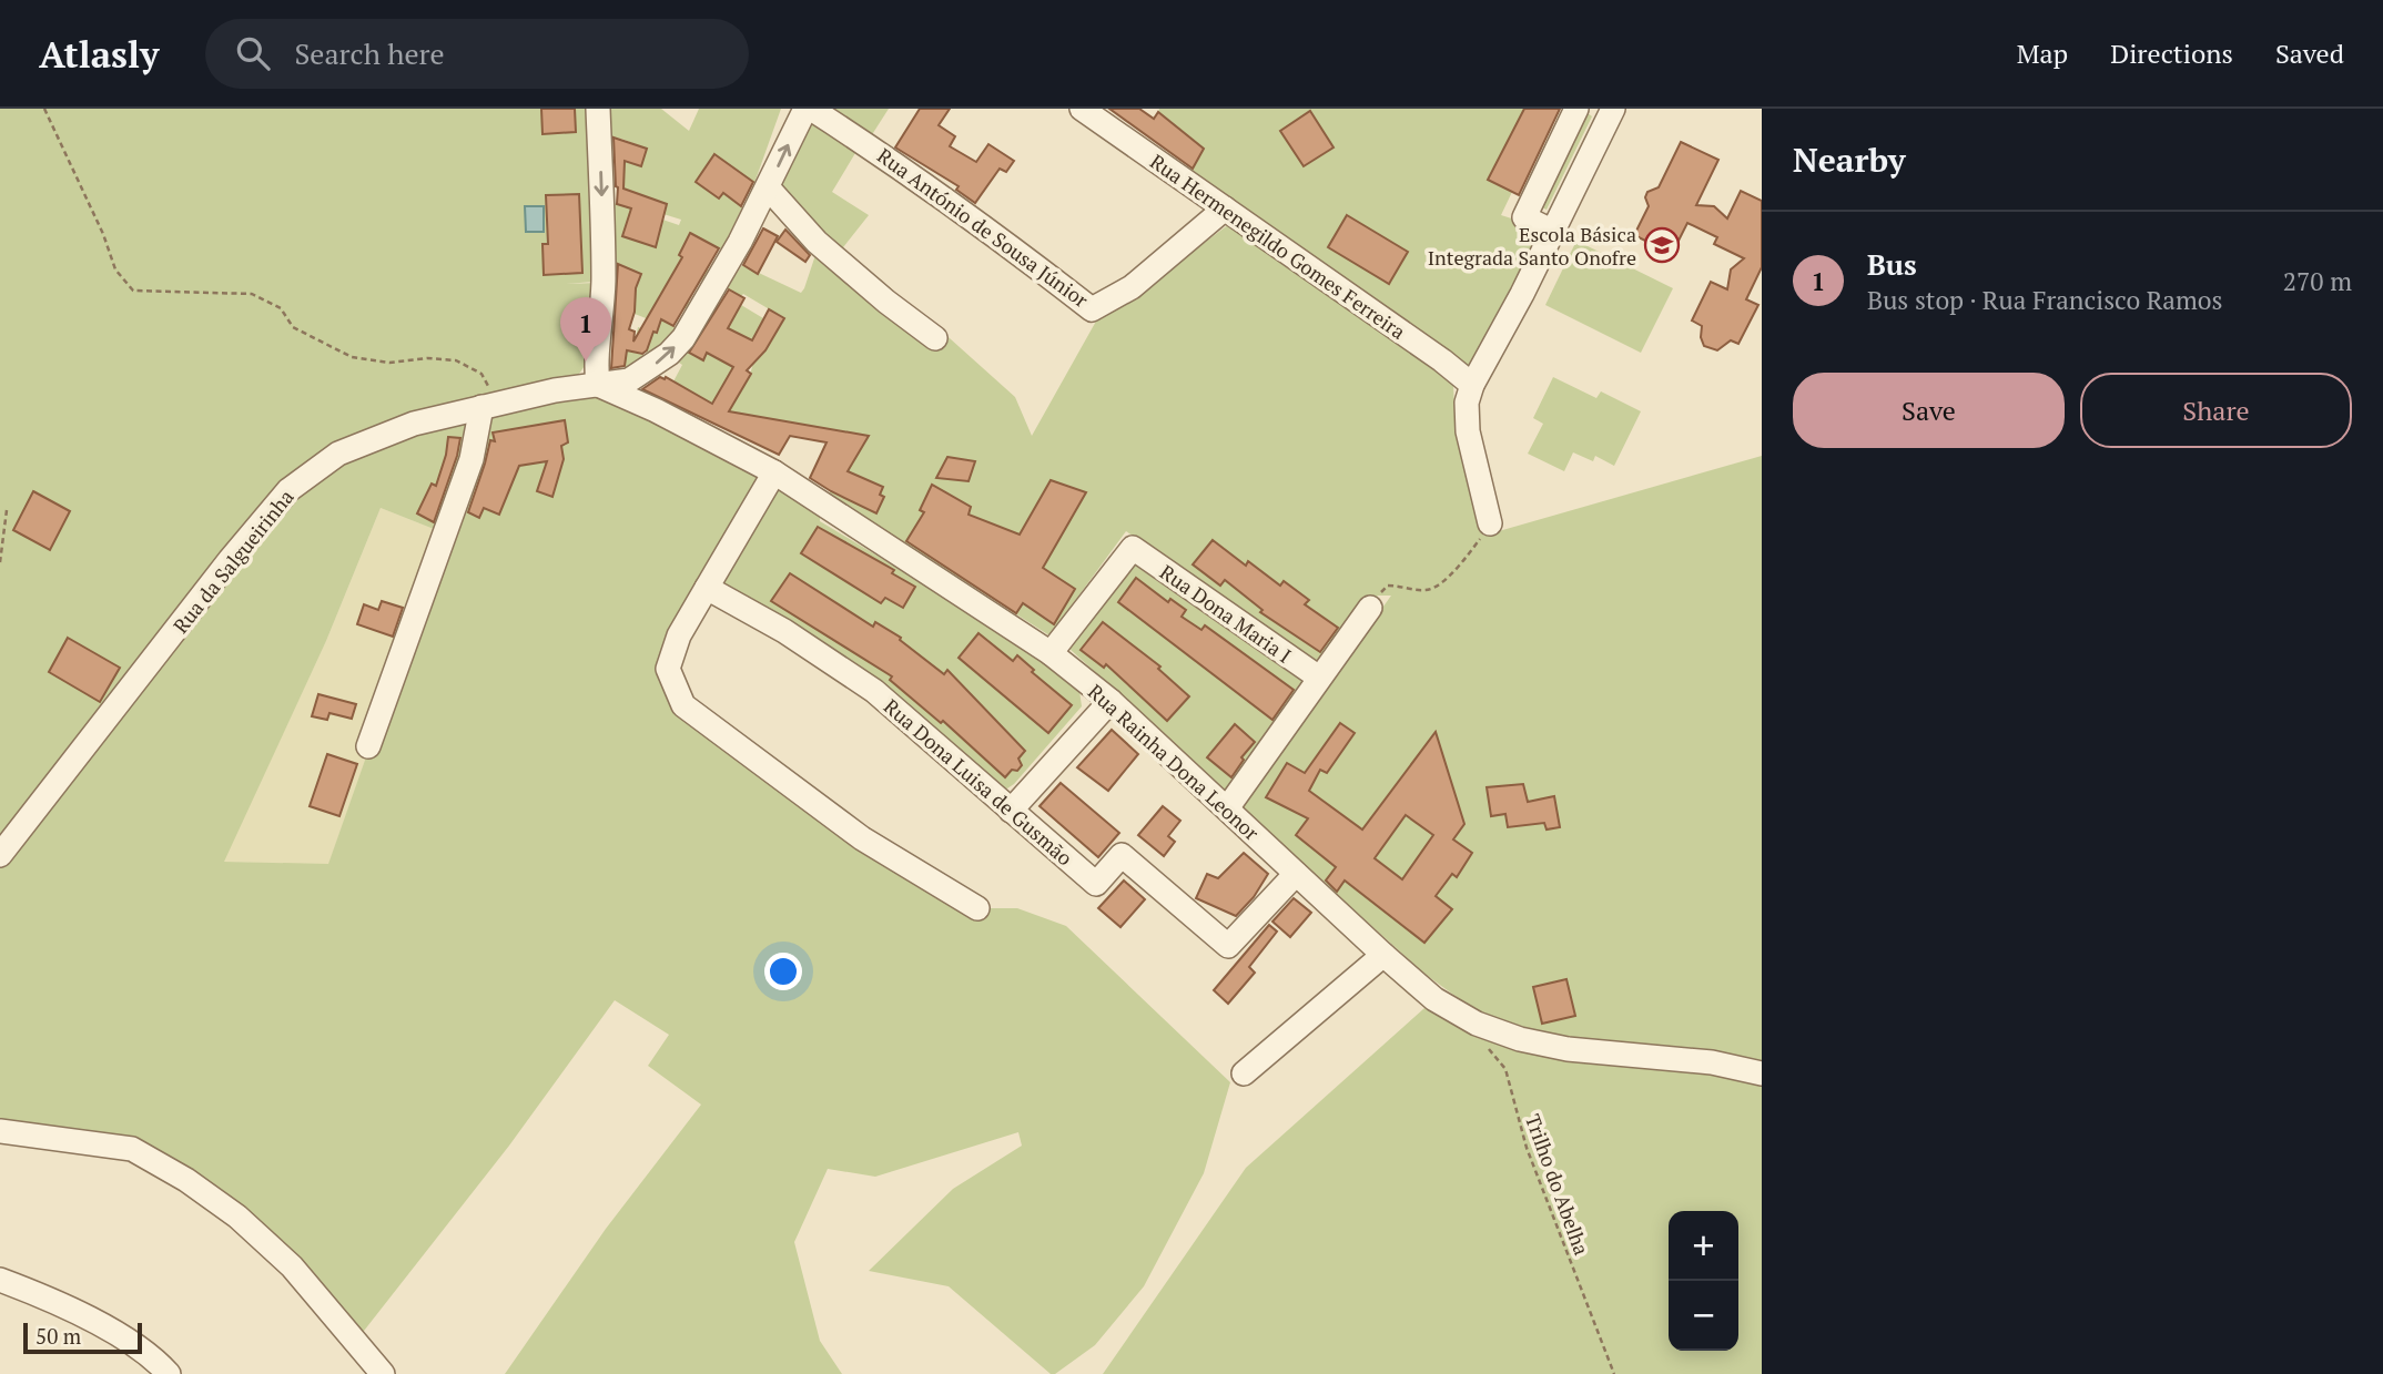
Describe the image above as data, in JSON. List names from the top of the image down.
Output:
{
  "streets": {
    "street": [
      "Rua António de Sousa Júnior",
      "Rua Hermenegildo Gomes Ferreira",
      "Rua da Salgueirinha",
      "Rua Dona Maria I",
      "Rua Rainha Dona Leonor",
      "Rua Dona Luisa de Gusmão"
    ],
    "path": ["Trilho do Abelha"]
  },
  "crossings": [
    ["Rua António de Sousa Júnior", "Rua Hermenegildo Gomes Ferreira"],
    ["Rua António de Sousa Júnior", "Rua da Salgueirinha"],
    ["Rua da Salgueirinha", "Rua Rainha Dona Leonor"],
    ["Rua Dona Maria I", "Rua Rainha Dona Leonor"],
    ["Rua Rainha Dona Leonor", "Rua Dona Luisa de Gusmão"]
  ],
  "places": {
    "school or university": ["Escola Básica Integrada Santo Onofre"]
  },
  "scale_bar": "50 m",
  "page": {
    "header": "Atlasly",
    "search": "Search here",
    "nav": ["Map", "Directions", "Saved"],
    "heading": "Nearby",
    "list": [
      {
        "mark": "1",
        "name": "Bus",
        "note": "Bus stop · Rua Francisco Ramos",
        "value": "270 m"
      }
    ],
    "pins": "1",
    "buttons": ["Save", "Share"],
    "map_buttons": ["+", "−"],
    "scale": "50 m"
  }
}
